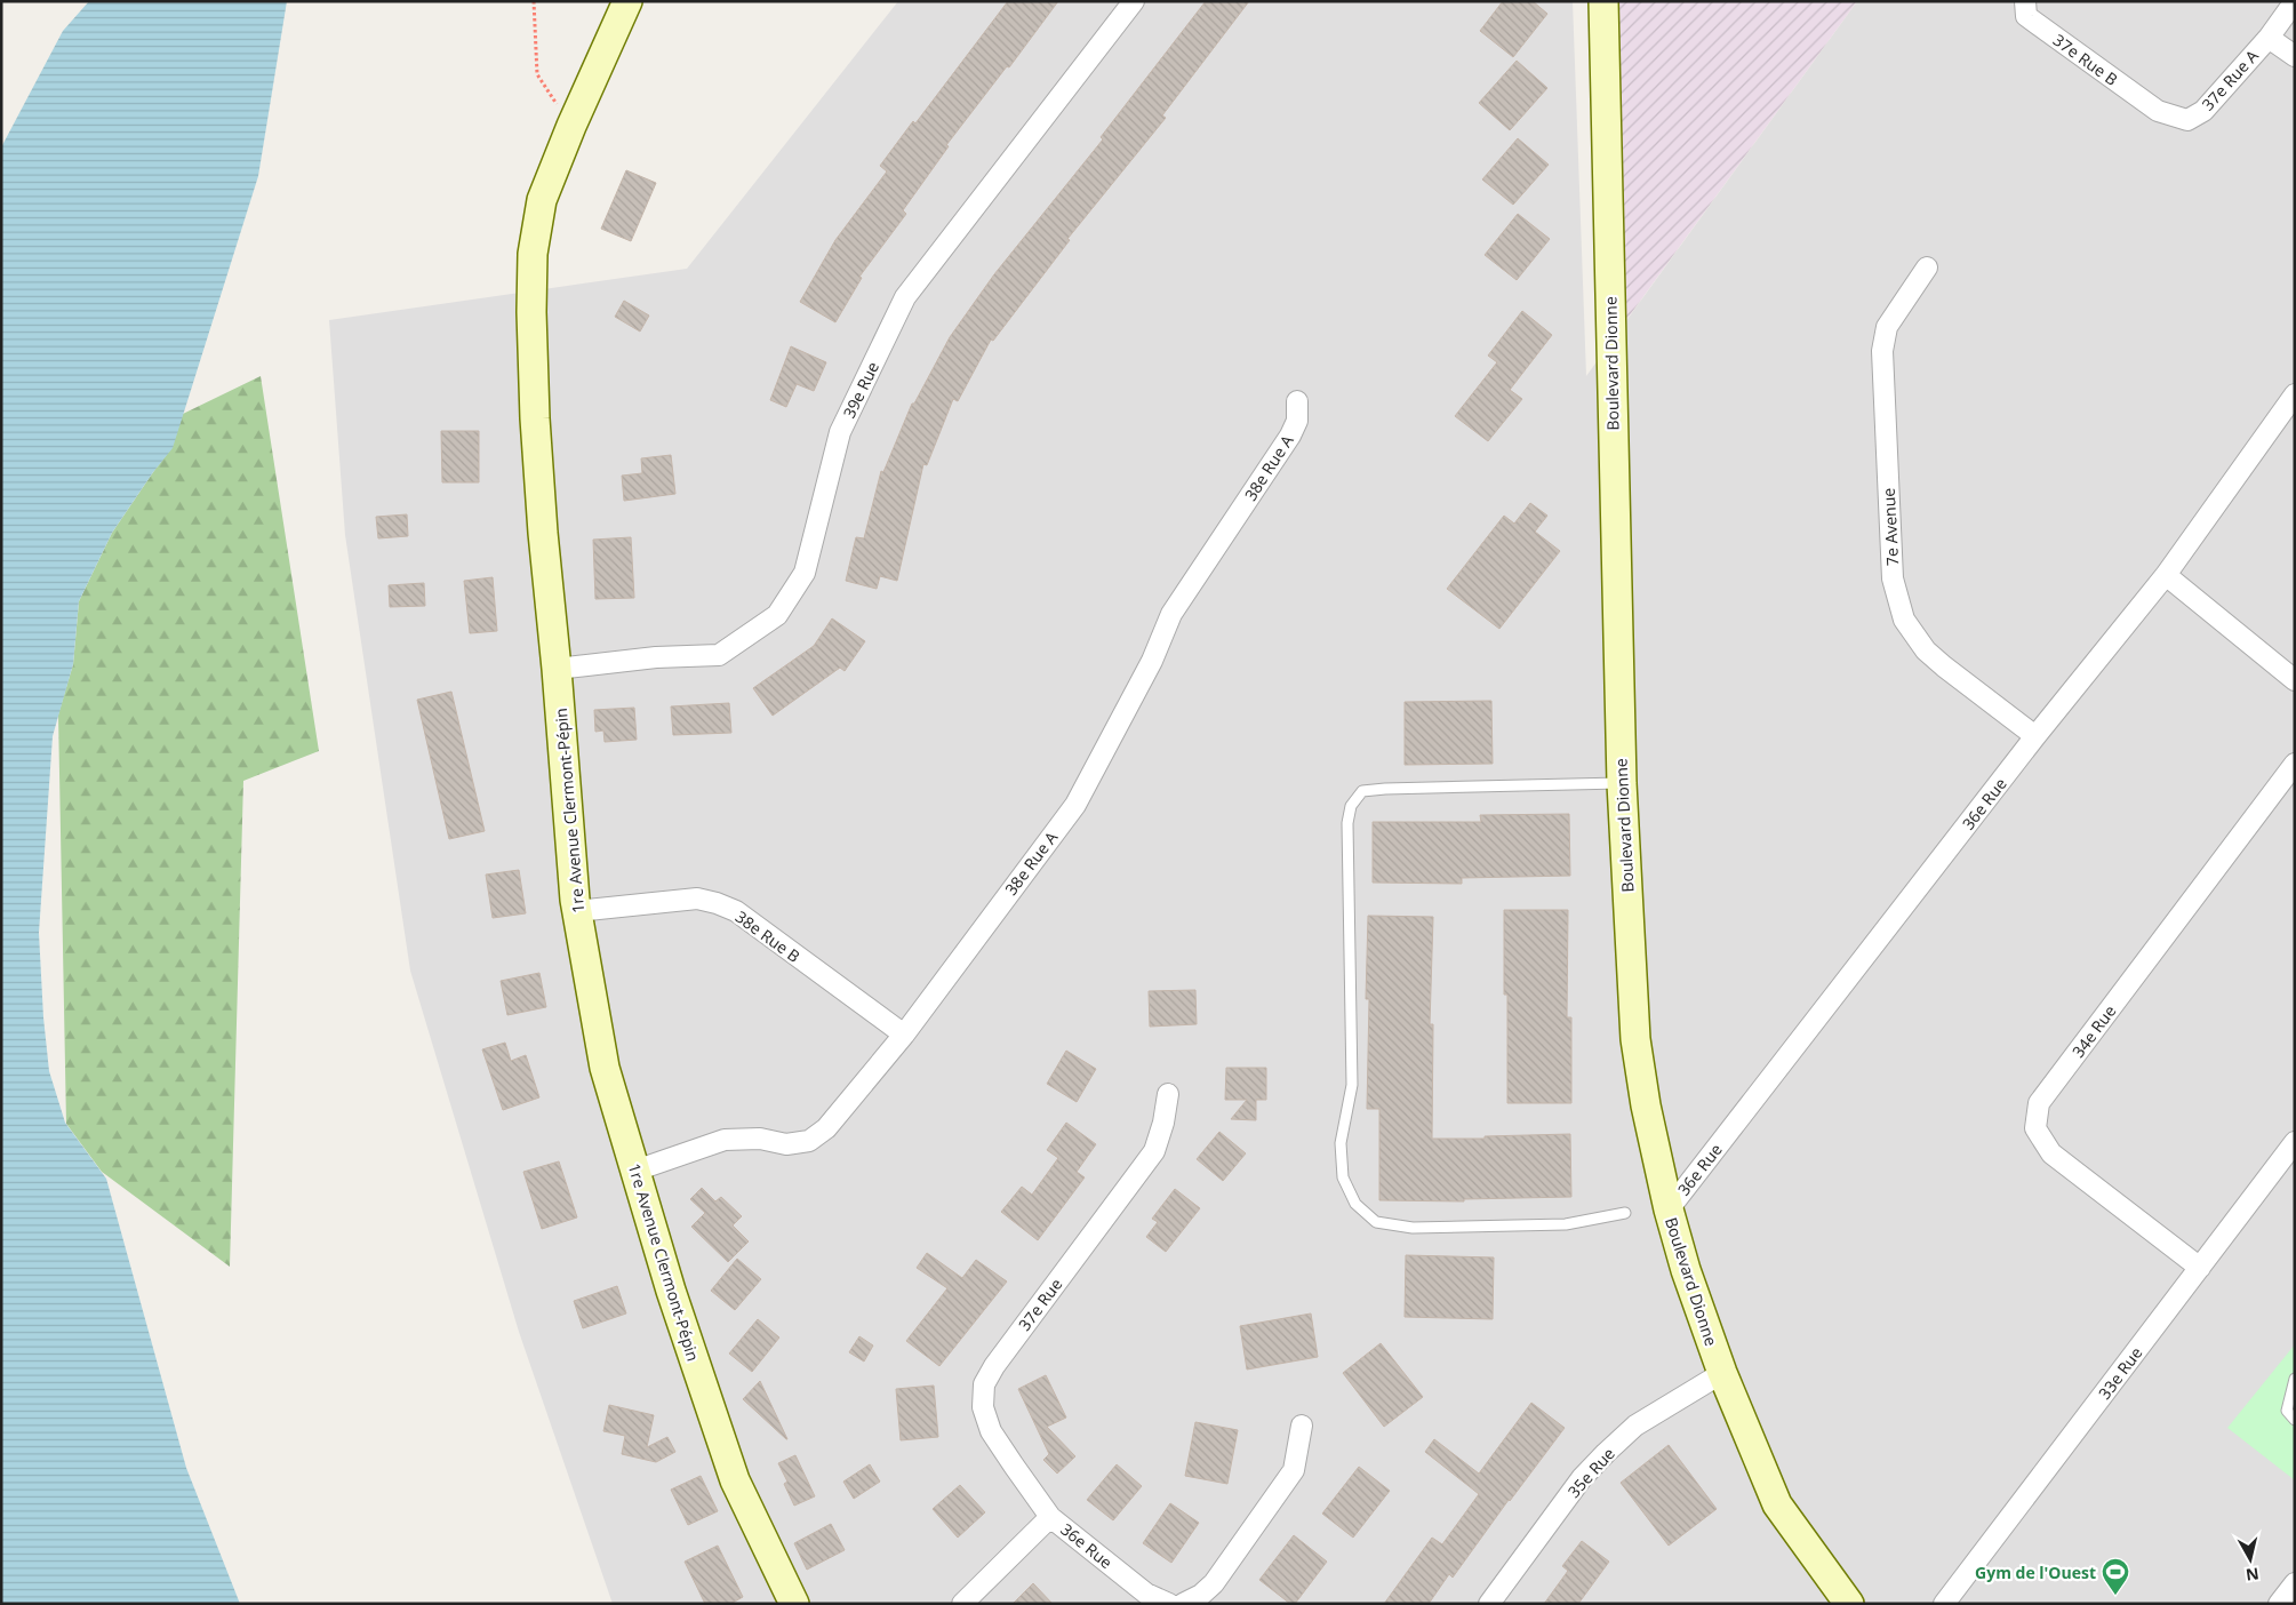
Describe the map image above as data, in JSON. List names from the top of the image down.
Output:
{
  "streets": {
    "street": [
      "37e Rue B",
      "37e Rue A",
      "Boulevard Dionne",
      "39e Rue",
      "38e Rue A",
      "7e Avenue",
      "36e Rue",
      "1re Avenue Clermont-Pépin",
      "38e Rue B",
      "34e Rue",
      "37e Rue",
      "33e Rue",
      "35e Rue"
    ]
  },
  "crossings": [
    ["37e Rue B", "37e Rue A"],
    ["Boulevard Dionne", "36e Rue"],
    ["Boulevard Dionne", "35e Rue"],
    ["39e Rue", "1re Avenue Clermont-Pépin"],
    ["38e Rue A", "1re Avenue Clermont-Pépin"],
    ["38e Rue A", "38e Rue B"],
    ["7e Avenue", "36e Rue"],
    ["36e Rue", "37e Rue"],
    ["1re Avenue Clermont-Pépin", "38e Rue B"],
    ["34e Rue", "33e Rue"]
  ],
  "places": {
    "sports": ["Gym de l'Ouest"]
  },
  "north": "bottom"
}
